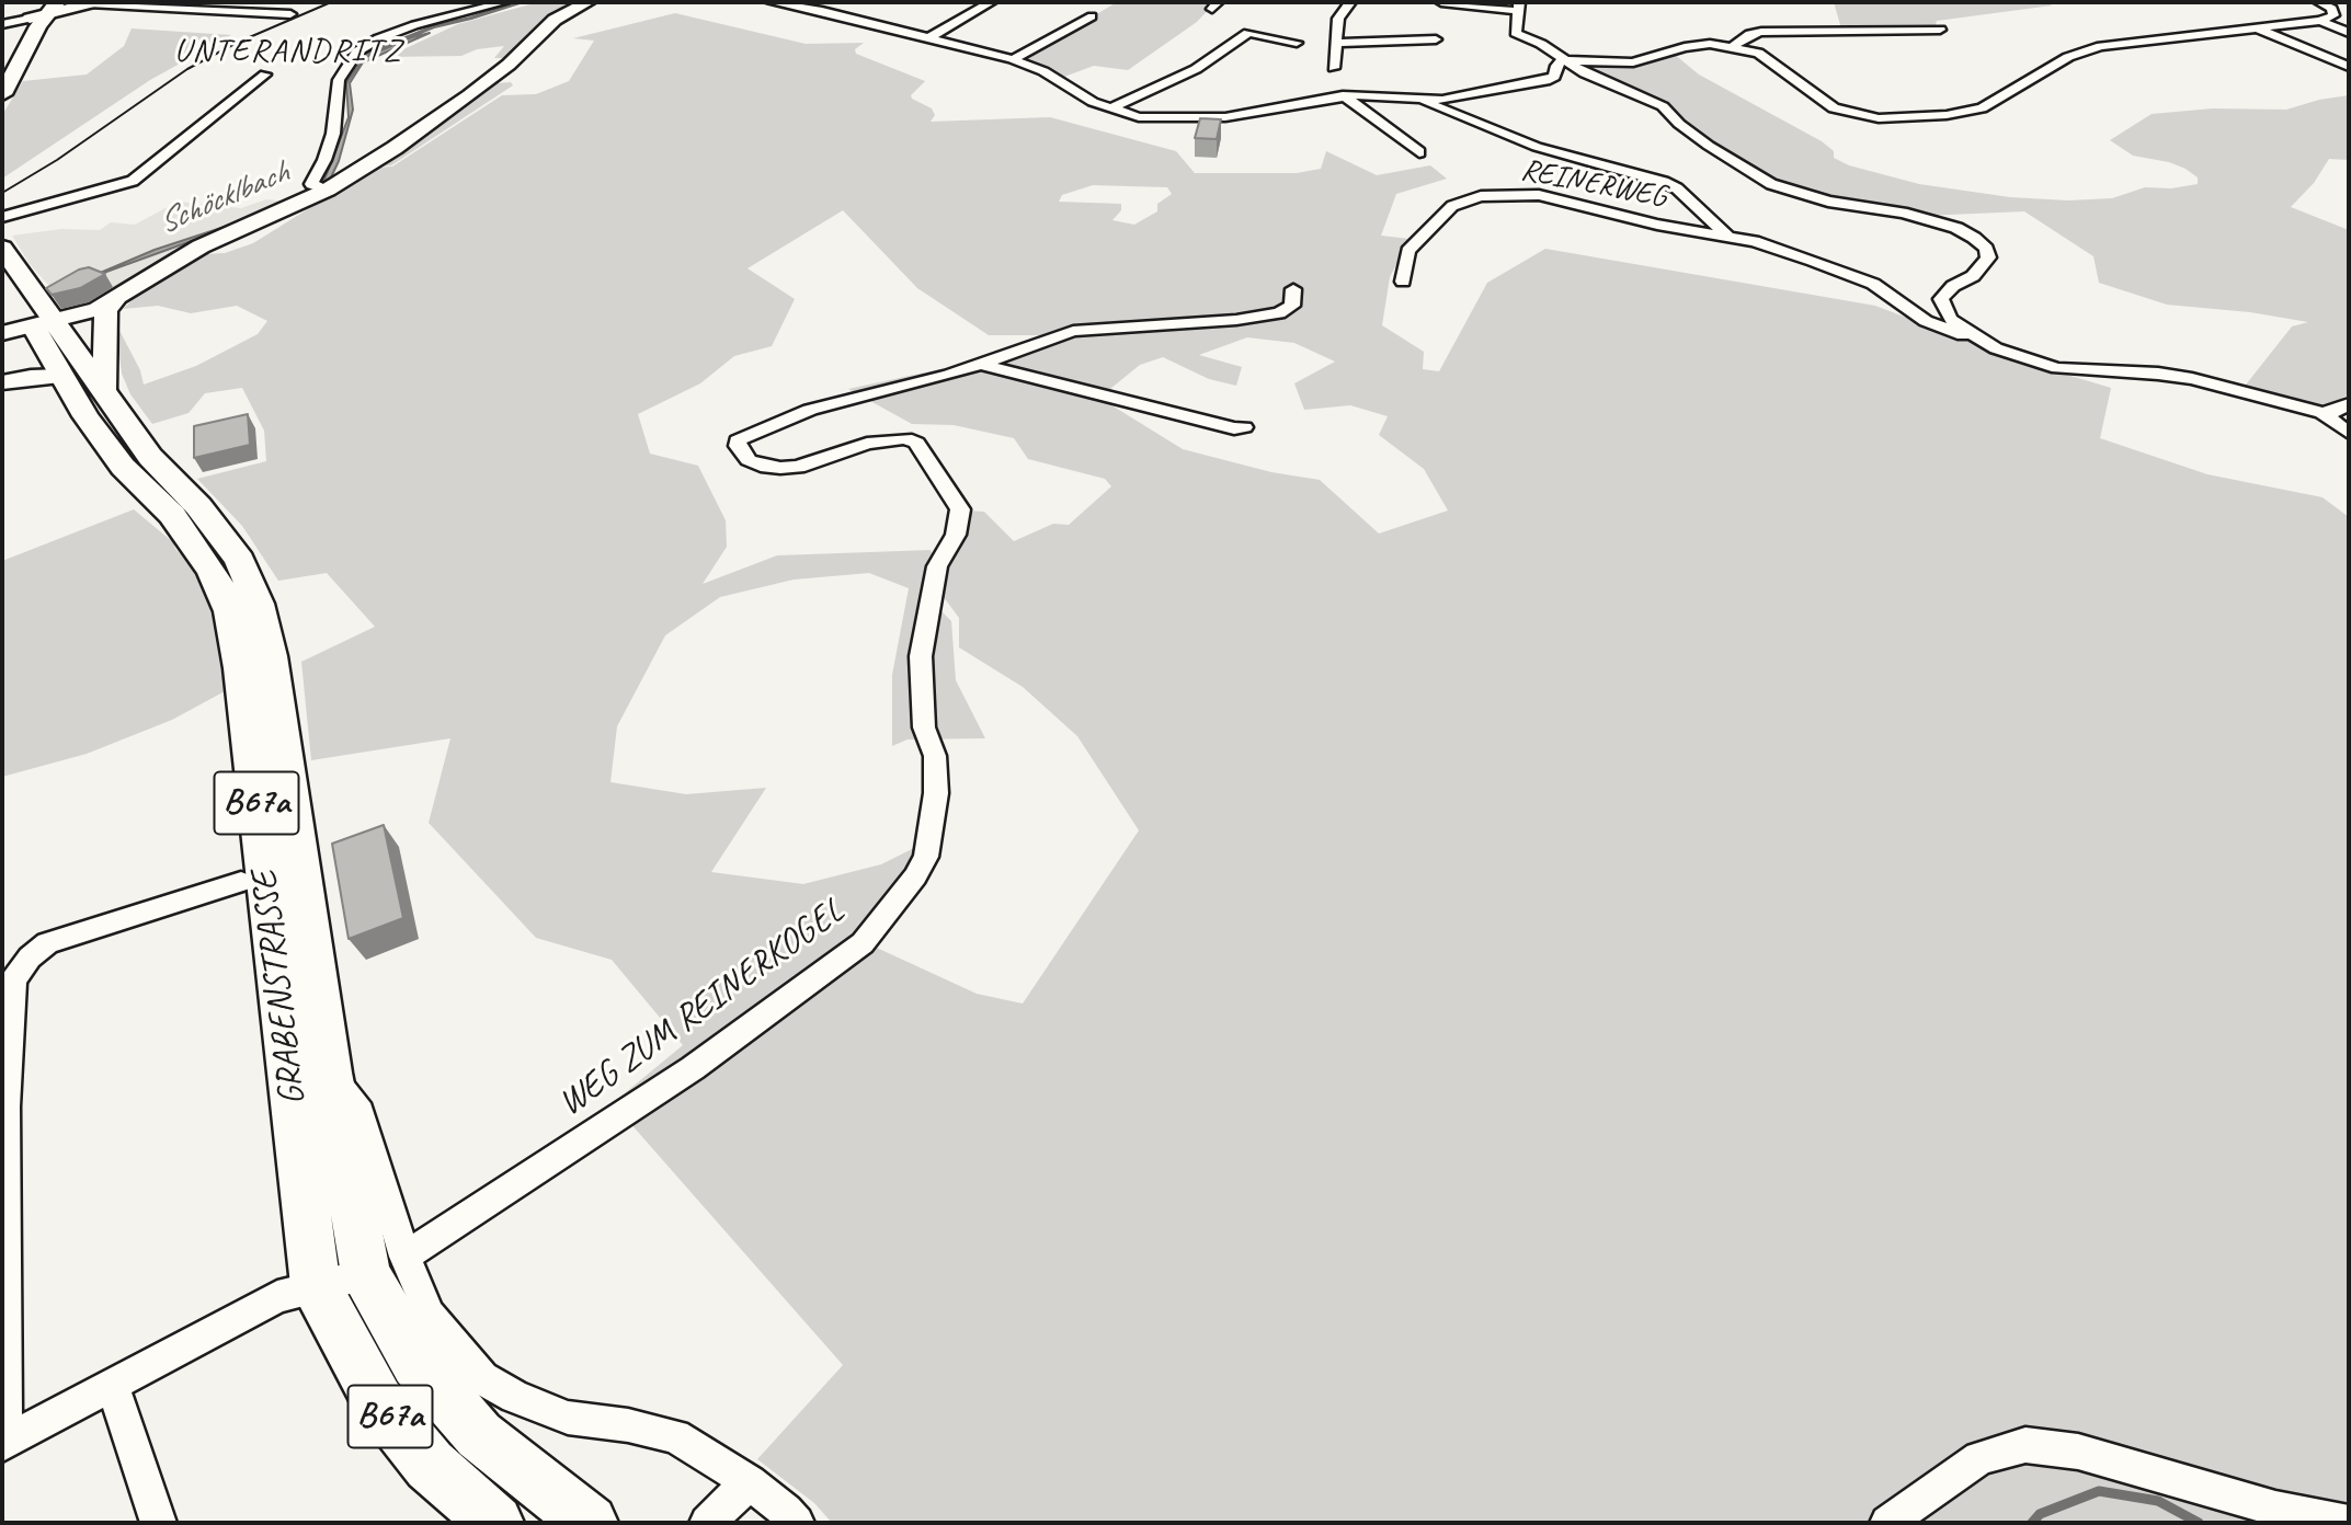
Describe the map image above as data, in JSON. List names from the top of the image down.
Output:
{
  "streets": {
    "main road": ["B67a", "GRABENSTRASSE"],
    "street": ["REINERWEG", "WEG ZUM REINERKOGEL"]
  },
  "crossings": [
    ["GRABENSTRASSE", "WEG ZUM REINERKOGEL"]
  ],
  "districts": ["UNTERANDRITZ"],
  "water": ["Schöcklbach"]
}
